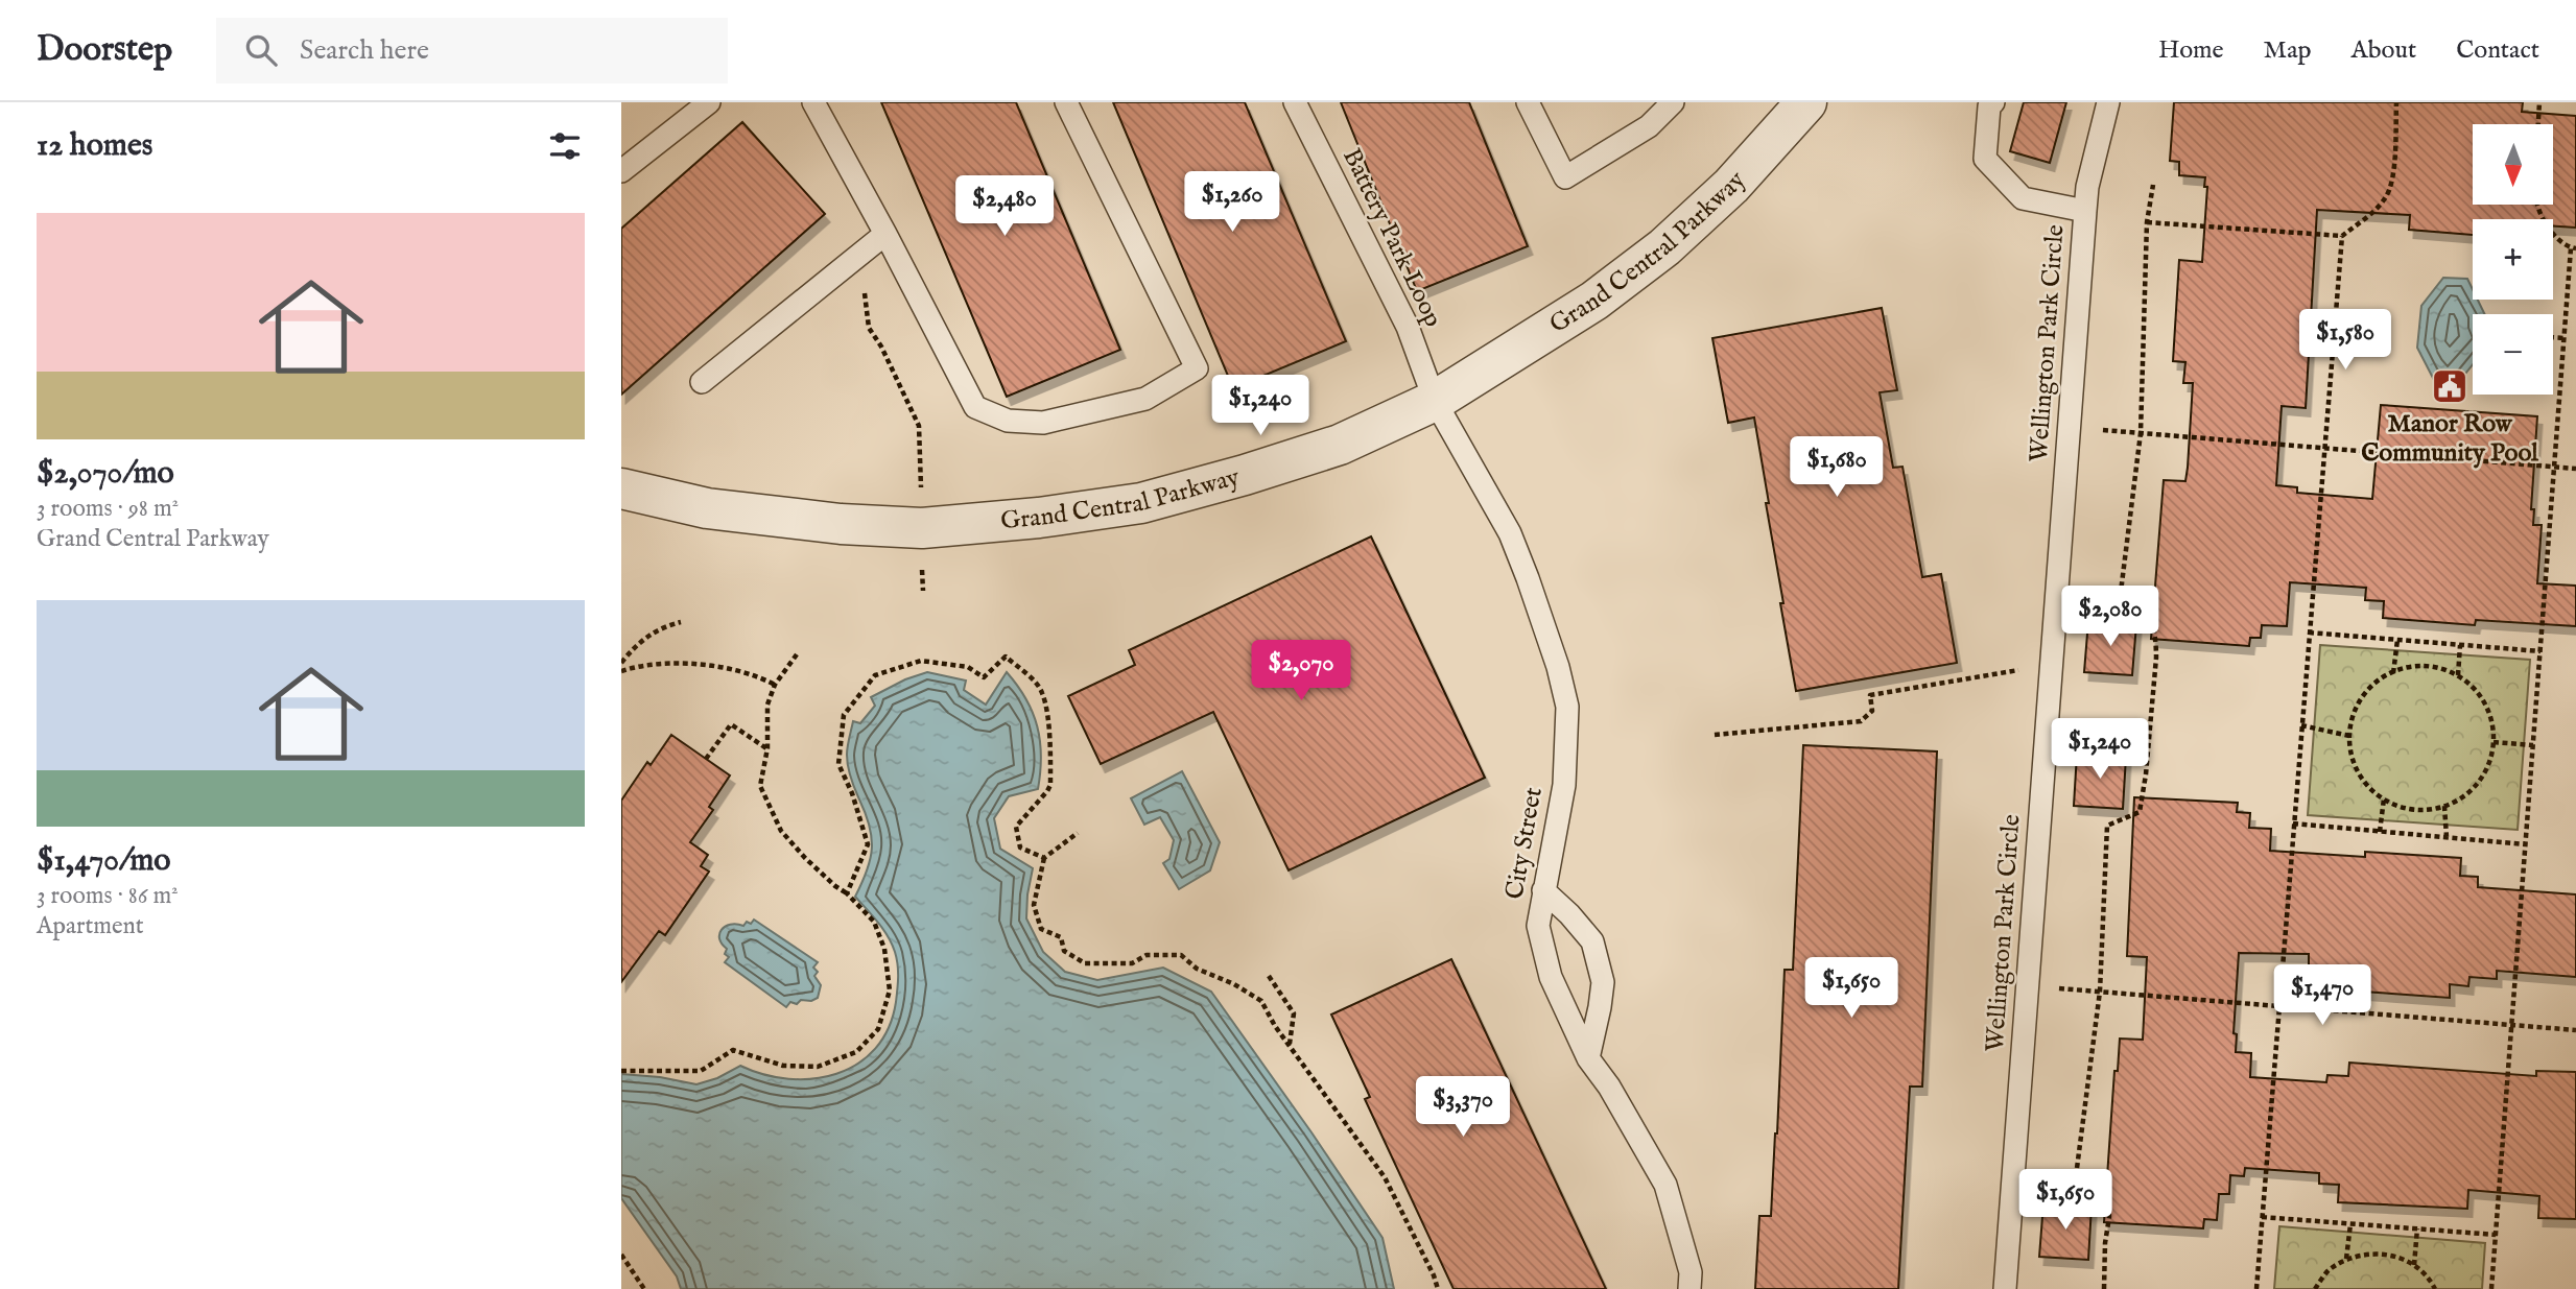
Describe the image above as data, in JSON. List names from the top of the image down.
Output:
{
  "streets": {
    "street": ["Grand Central Parkway"],
    "lane": ["Battery Park Loop", "Wellington Park Circle", "City Street"]
  },
  "crossings": [
    ["Battery Park Loop", "Grand Central Parkway"],
    ["Battery Park Loop", "City Street"],
    ["Grand Central Parkway", "City Street"]
  ],
  "places": {
    "public building": ["Manor Row Community Pool"]
  },
  "north": "bottom",
  "page": {
    "header": "Doorstep",
    "search": "Search here",
    "nav": [
      "Home",
      "Map",
      "About",
      "Contact"
    ],
    "heading": "12 homes",
    "map_buttons": ["+", "−"],
    "price": [
      "$1,260",
      "$2,480",
      "$1,580",
      "$1,240",
      "$1,680",
      "$2,080",
      "$2,070",
      "$1,240",
      "$1,650",
      "$1,470",
      "$3,370",
      "$1,650"
    ],
    "list": [
      {
        "name": "$2,070/mo",
        "note": "3 rooms · 98 m² · Grand Central Parkway"
      },
      {
        "name": "$1,470/mo",
        "note": "3 rooms · 86 m² · Apartment"
      }
    ]
  }
}
